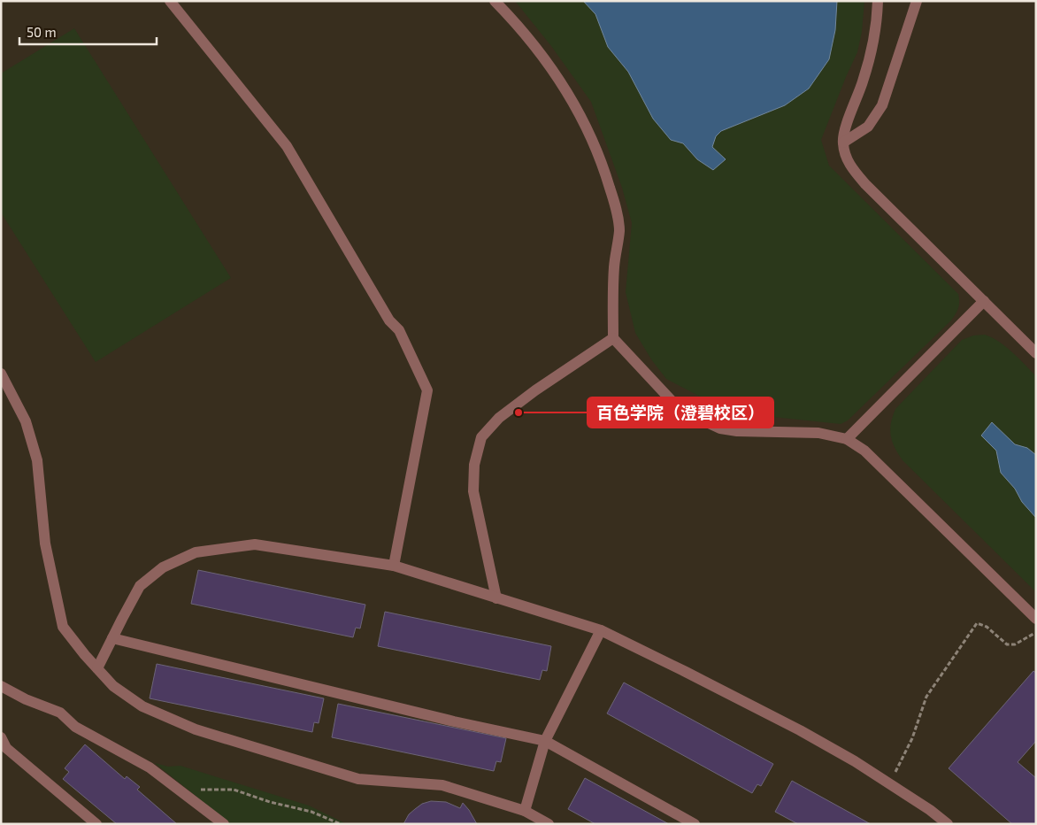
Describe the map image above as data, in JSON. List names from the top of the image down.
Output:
{
  "places": ["百色学院（澄碧校区）"],
  "scale_bar": "50 m"
}
